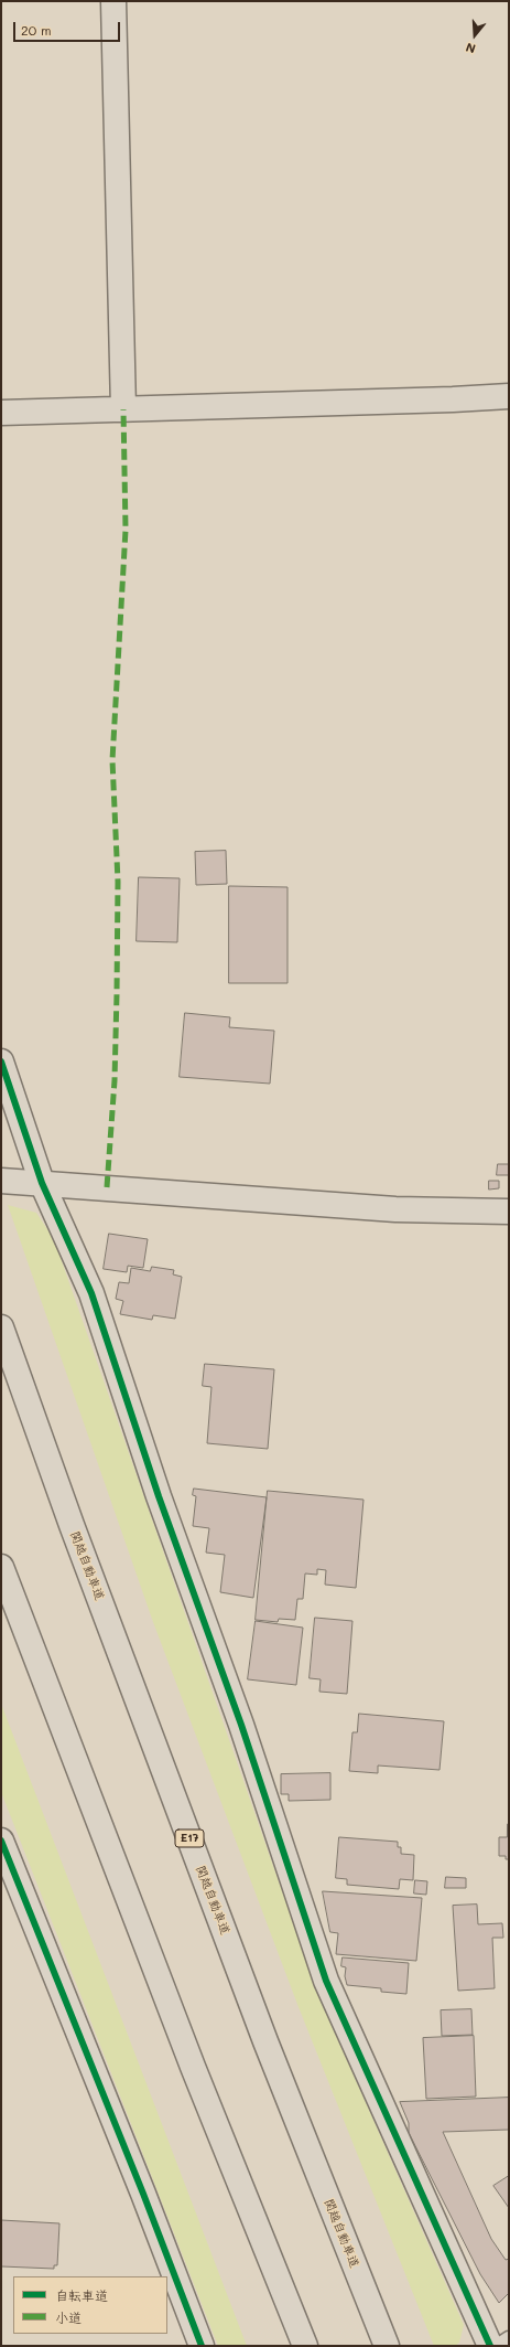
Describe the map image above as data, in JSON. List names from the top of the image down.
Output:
{
  "streets": {
    "main road": ["関越自動車道", "E17"]
  },
  "legend": ["自転車道", "小道"],
  "scale_bar": "20 m",
  "north": "bottom"
}
